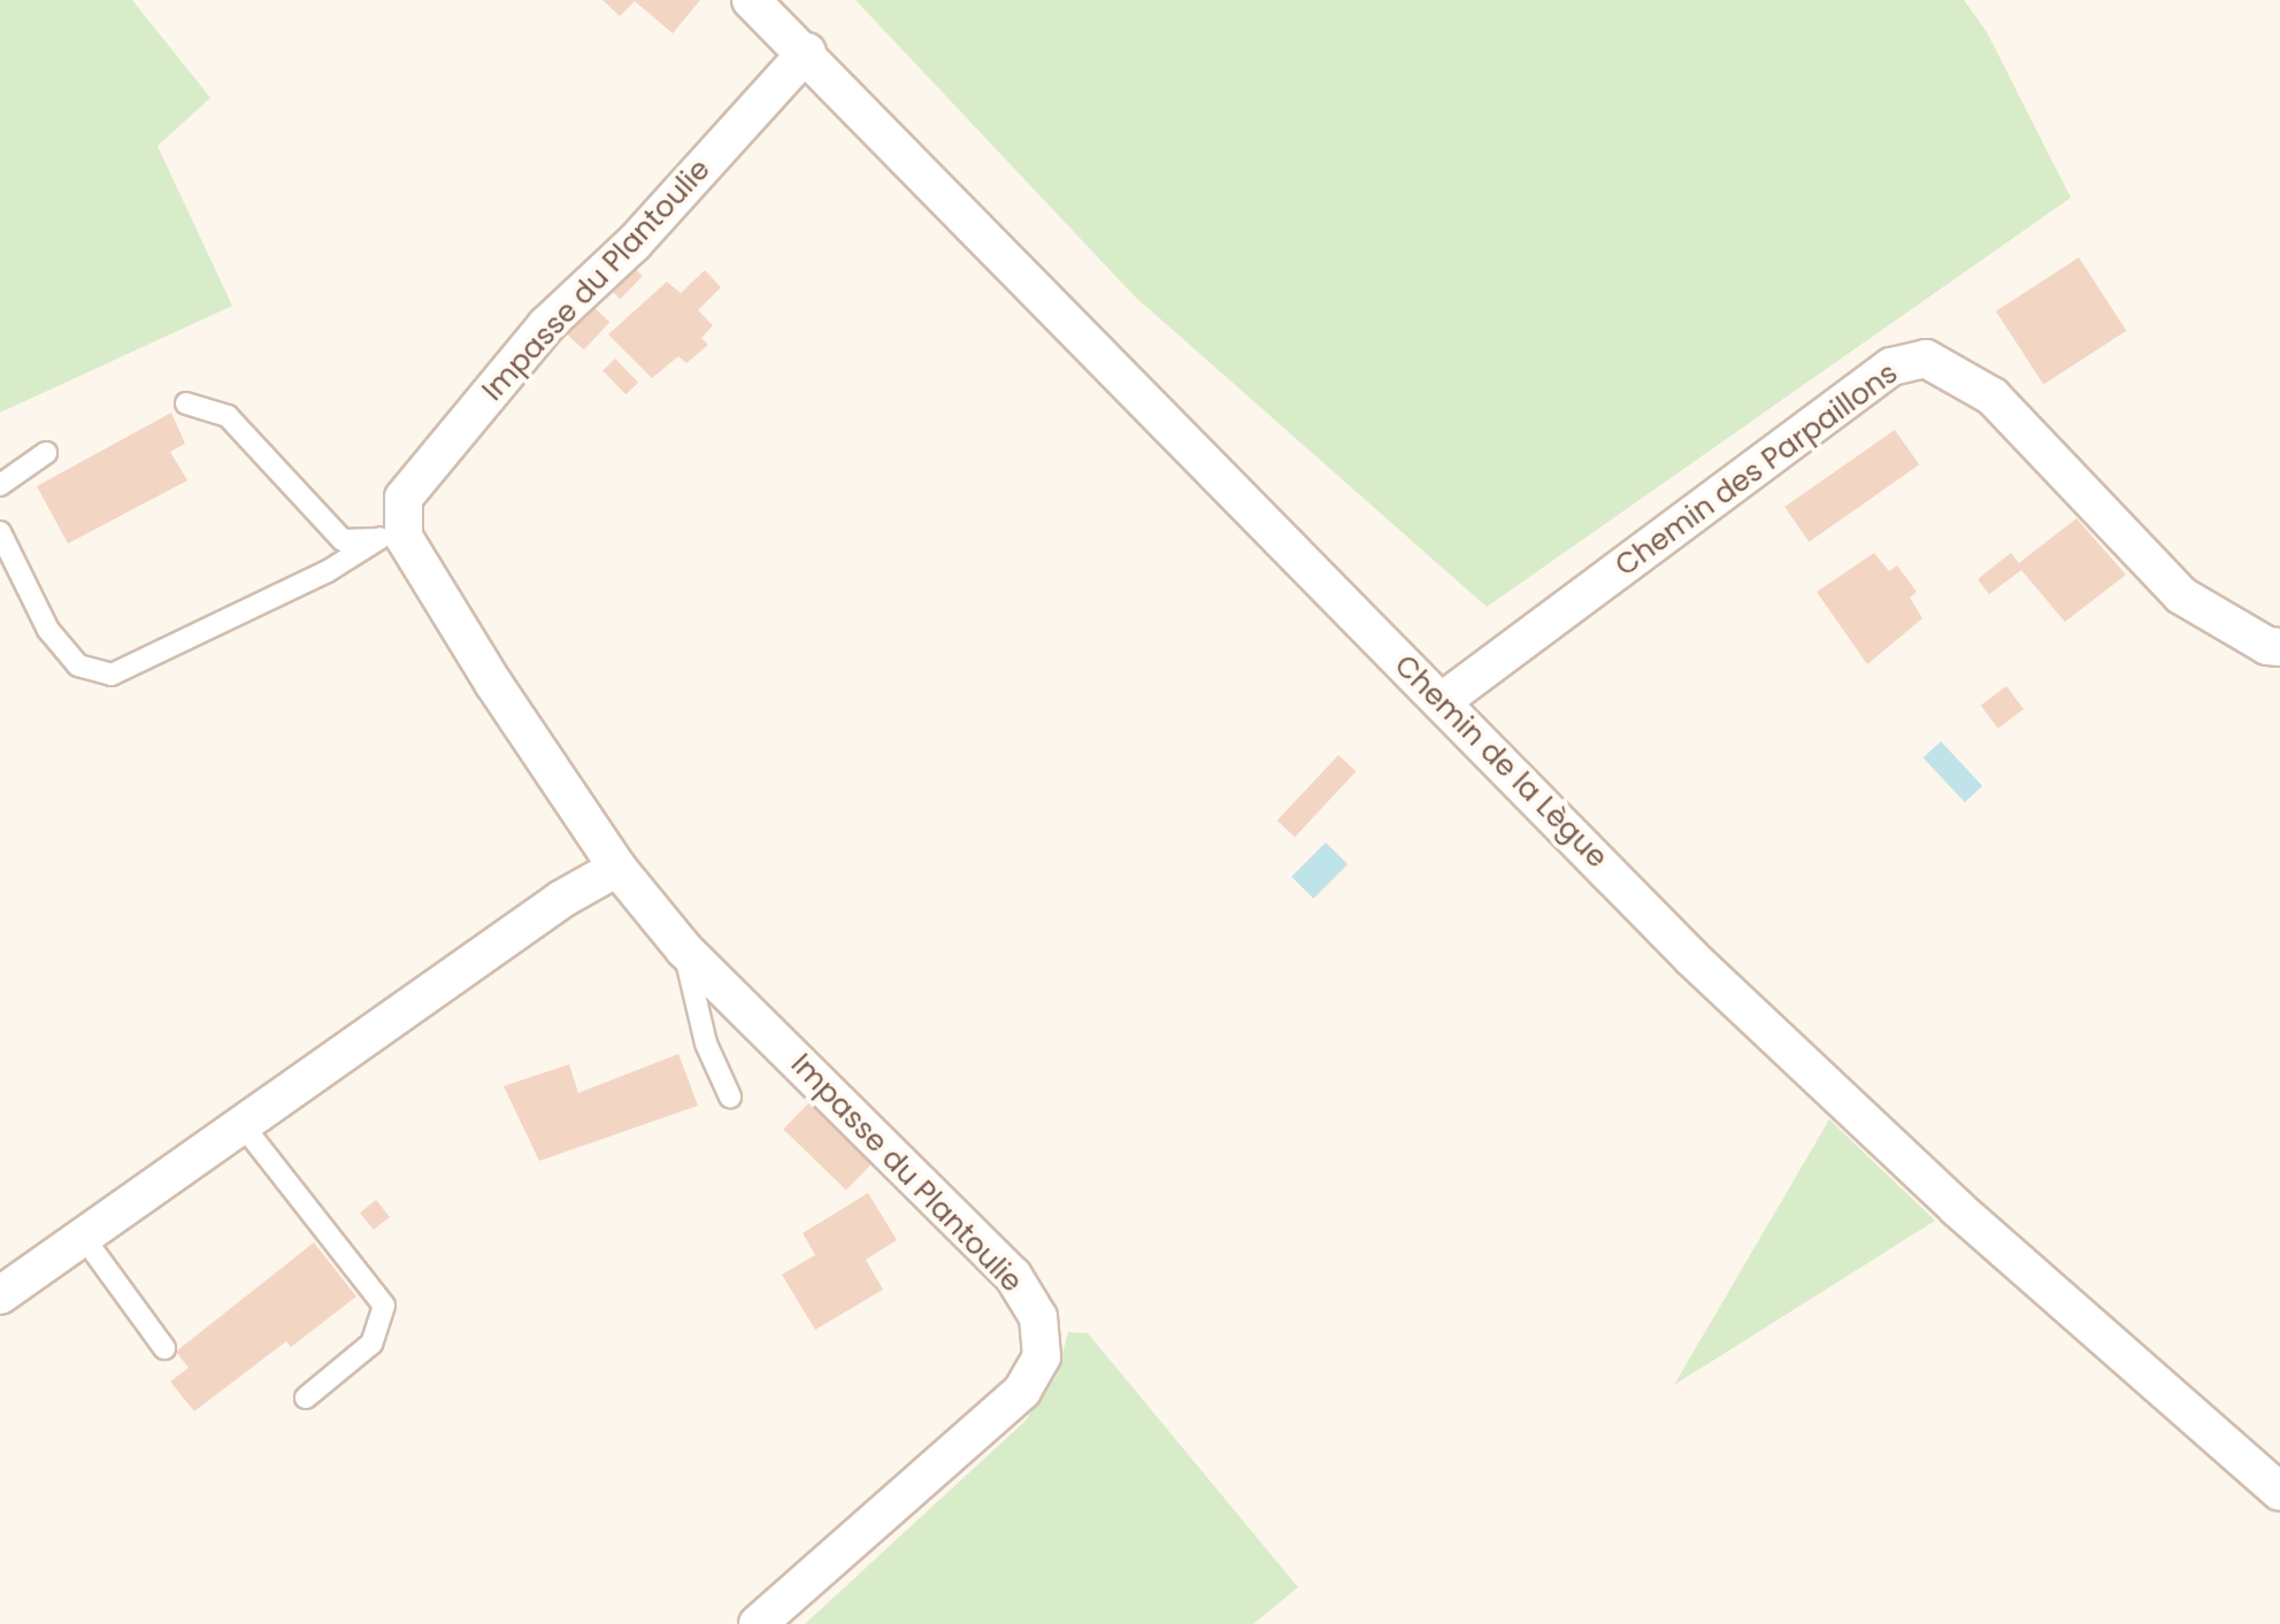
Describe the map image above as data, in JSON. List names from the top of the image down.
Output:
{
  "streets": {
    "street": ["Impasse du Plantoulie", "Chemin des Parpaillons", "Chemin de la Lègue"]
  },
  "crossings": [
    ["Impasse du Plantoulie", "Chemin de la Lègue"],
    ["Chemin des Parpaillons", "Chemin de la Lègue"]
  ]
}
